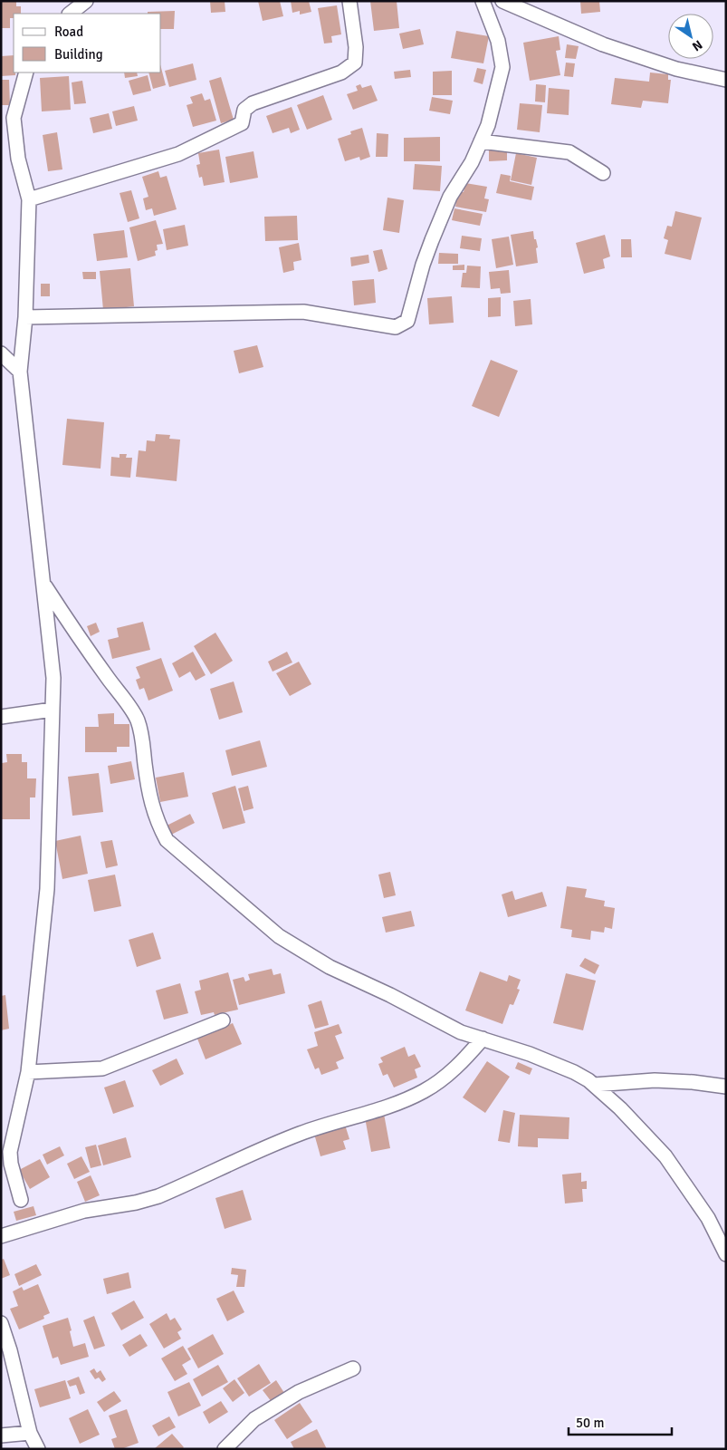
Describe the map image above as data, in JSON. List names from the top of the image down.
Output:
{
  "legend": ["Road", "Building"],
  "scale_bar": "50 m",
  "north": "bottom right"
}
